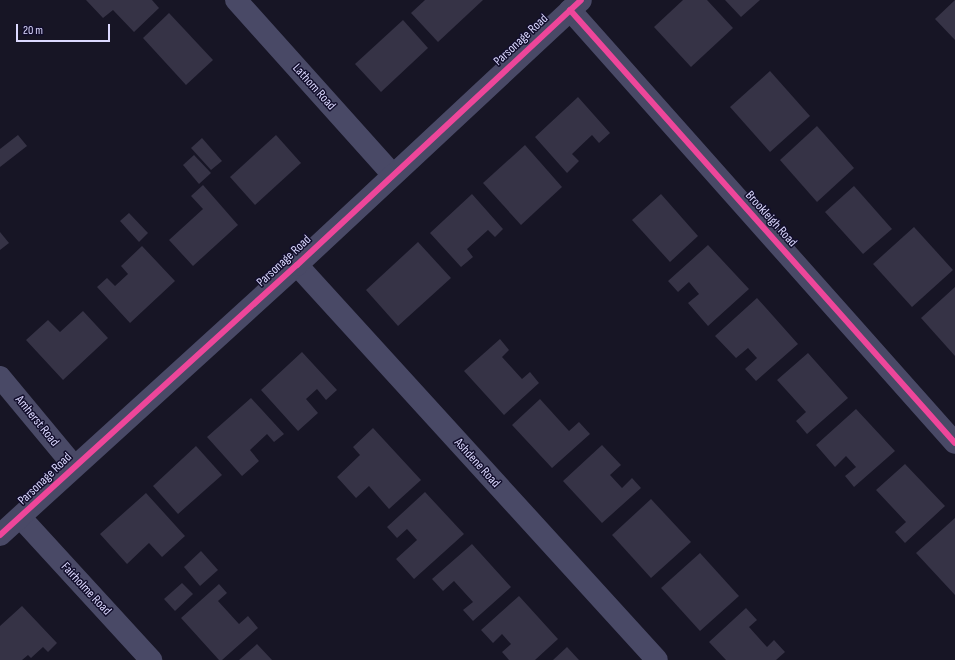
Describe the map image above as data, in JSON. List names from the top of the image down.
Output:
{
  "streets": {
    "street": [
      "Parsonage Road",
      "Lathom Road",
      "Brookleigh Road",
      "Amherst Road",
      "Ashdene Road",
      "Fairholme Road"
    ]
  },
  "crossings": [
    ["Parsonage Road", "Lathom Road"],
    ["Parsonage Road", "Brookleigh Road"],
    ["Parsonage Road", "Amherst Road"],
    ["Parsonage Road", "Ashdene Road"],
    ["Parsonage Road", "Fairholme Road"]
  ],
  "scale_bar": "20 m"
}
